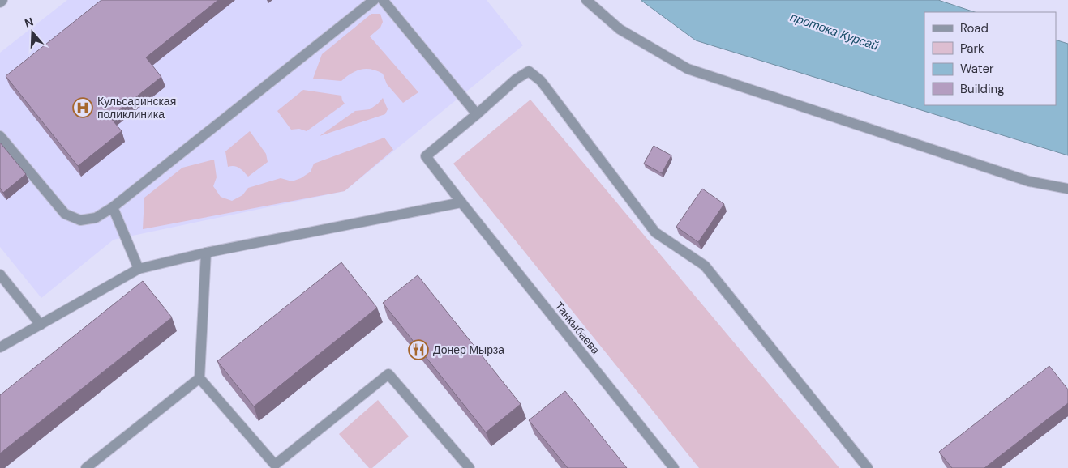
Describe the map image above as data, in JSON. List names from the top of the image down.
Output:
{
  "streets": {
    "street": ["Танкыбаева"]
  },
  "water": ["протока Курсай"],
  "places": {
    "hospital": ["Кульсаринская поликлиника"],
    "restaurant": ["Донер Мырза"]
  },
  "legend": [
    "Road",
    "Park",
    "Water",
    "Building"
  ],
  "north": "top"
}
